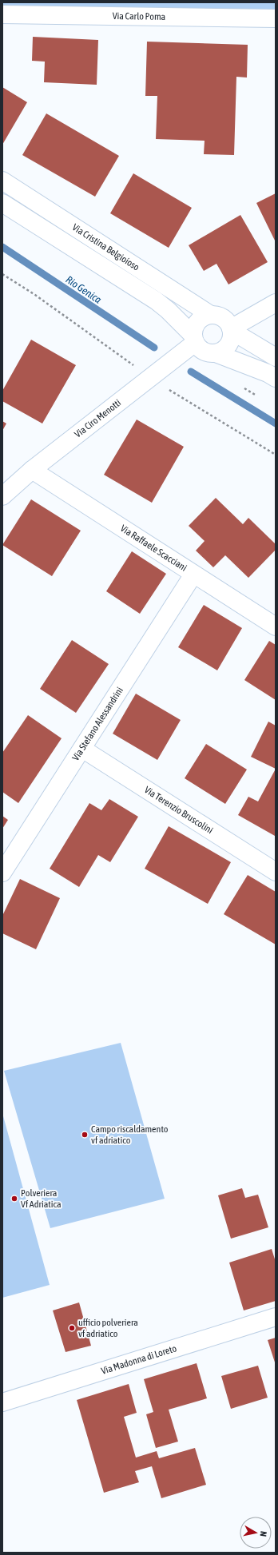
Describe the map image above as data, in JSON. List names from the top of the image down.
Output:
{
  "streets": {
    "street": [
      "Via Carlo Poma",
      "Via Cristina Belgioioso",
      "Via Ciro Menotti",
      "Via Raffaele Scacciani",
      "Via Stefano Alessandrini",
      "Via Terenzio Bruscolini",
      "Via Madonna di Loreto"
    ]
  },
  "crossings": [
    ["Via Cristina Belgioioso", "Via Ciro Menotti"],
    ["Via Ciro Menotti", "Via Raffaele Scacciani"],
    ["Via Raffaele Scacciani", "Via Stefano Alessandrini"],
    ["Via Stefano Alessandrini", "Via Terenzio Bruscolini"]
  ],
  "water": ["Rio Genica"],
  "places": ["Campo riscaldamento vf adriatico", "Polveriera Vf Adriatica", "ufficio polveriera vf adriatico"],
  "north": "right"
}
